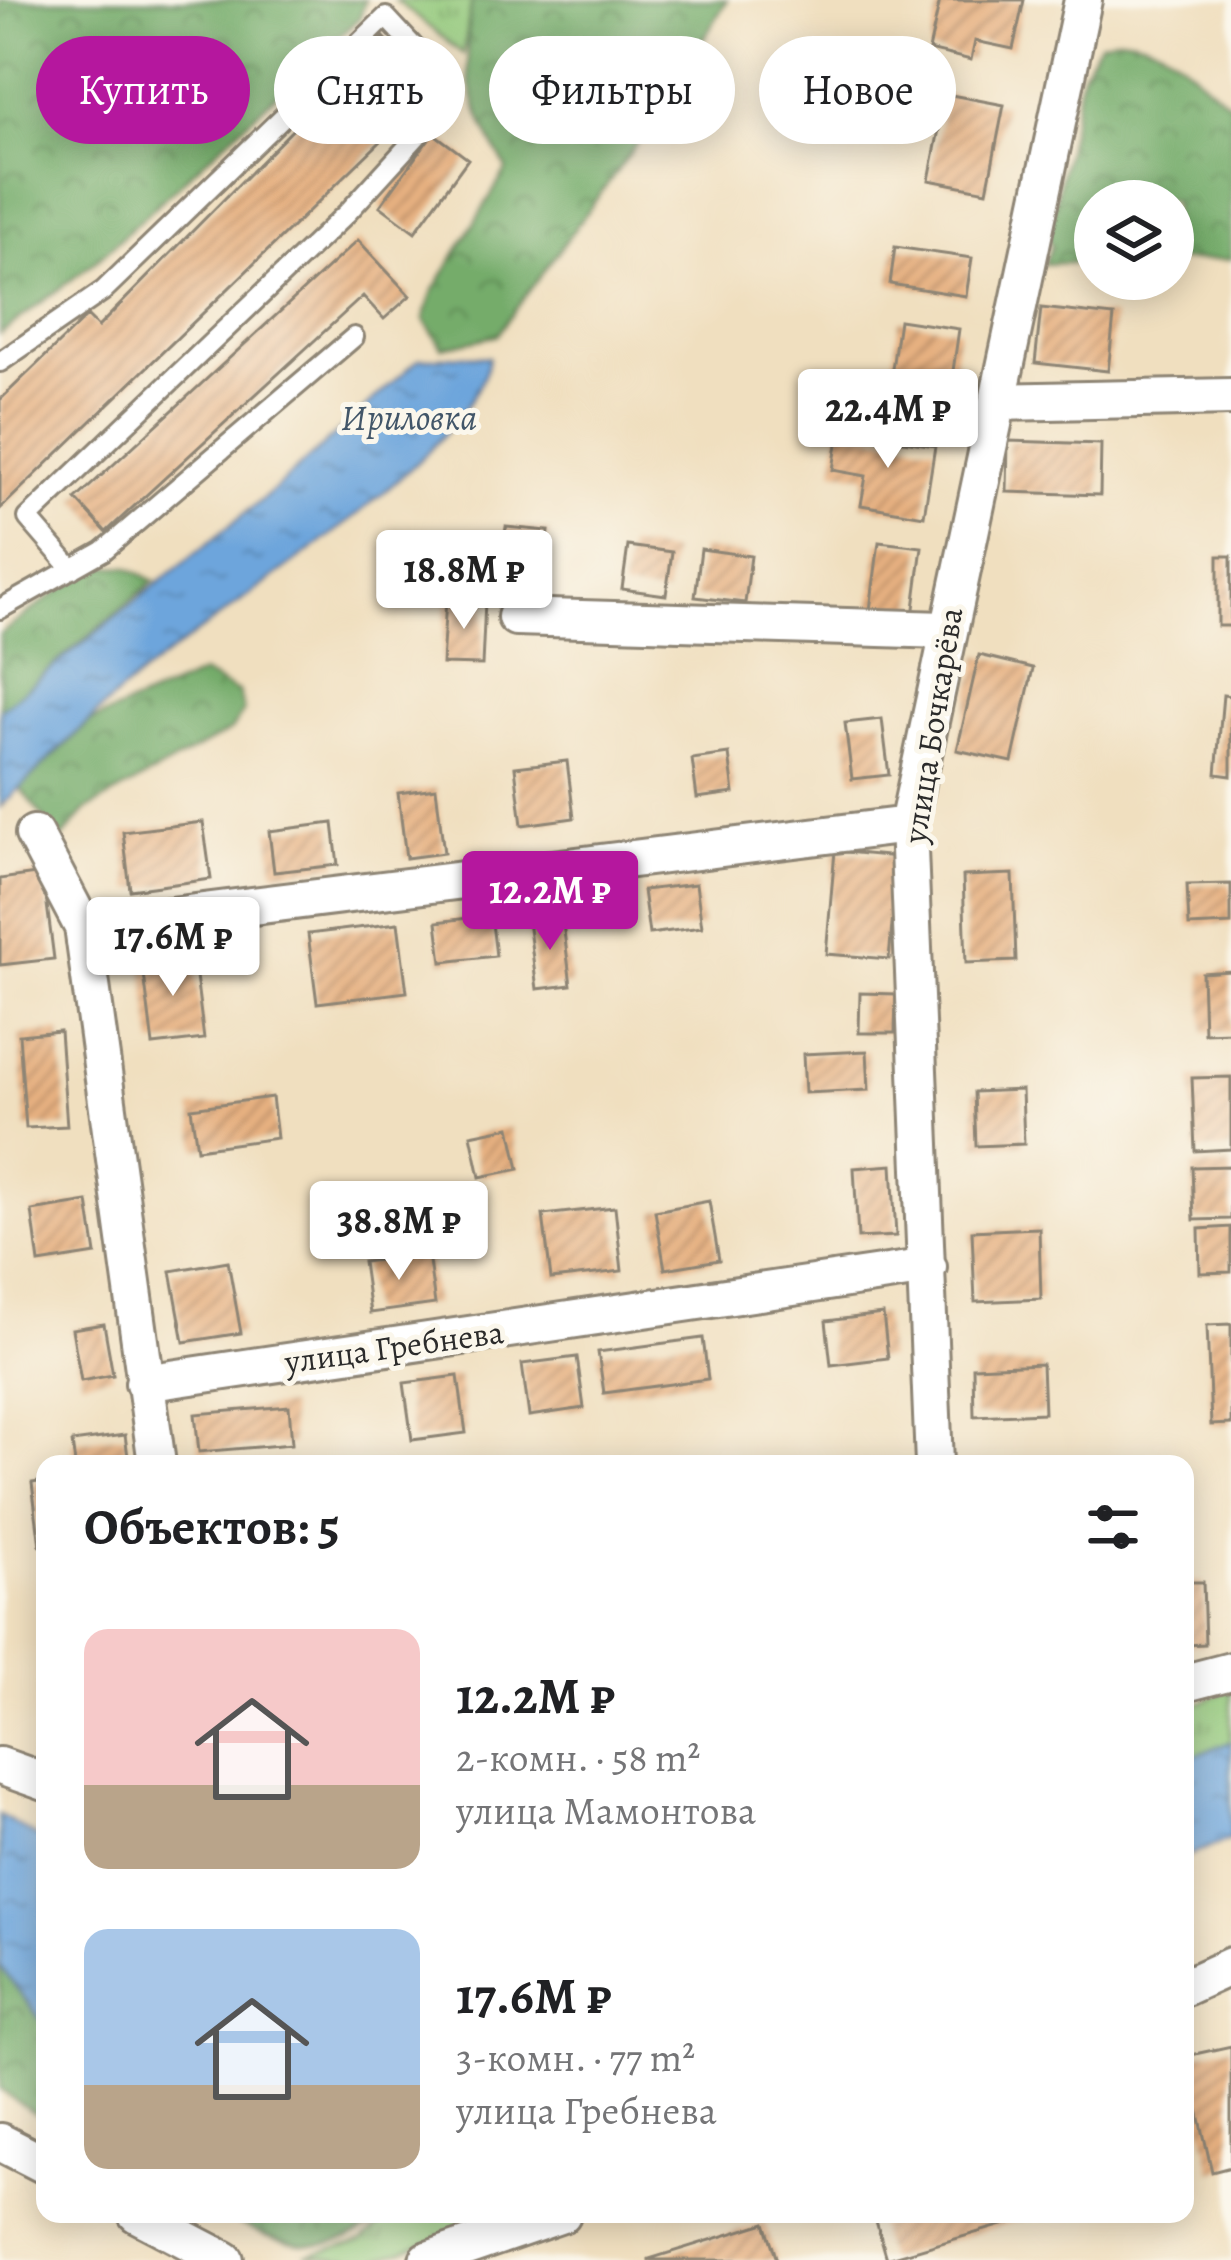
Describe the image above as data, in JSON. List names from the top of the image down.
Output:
{
  "streets": {
    "street": ["улица Бочкарёва", "улица Гребнева"]
  },
  "crossings": [
    ["улица Бочкарёва", "улица Гребнева"]
  ],
  "water": ["Ириловка"],
  "page": {
    "chip": [
      "Купить",
      "Снять",
      "Фильтры",
      "Новое"
    ],
    "price": [
      "22.4M ₽",
      "18.8M ₽",
      "12.2M ₽",
      "17.6M ₽",
      "38.8M ₽"
    ],
    "heading": "Объектов: 5",
    "list": [
      {
        "name": "12.2M ₽",
        "note": "2-комн. · 58 m² · улица Мамонтова"
      },
      {
        "name": "17.6M ₽",
        "note": "3-комн. · 77 m² · улица Гребнева"
      }
    ]
  }
}
